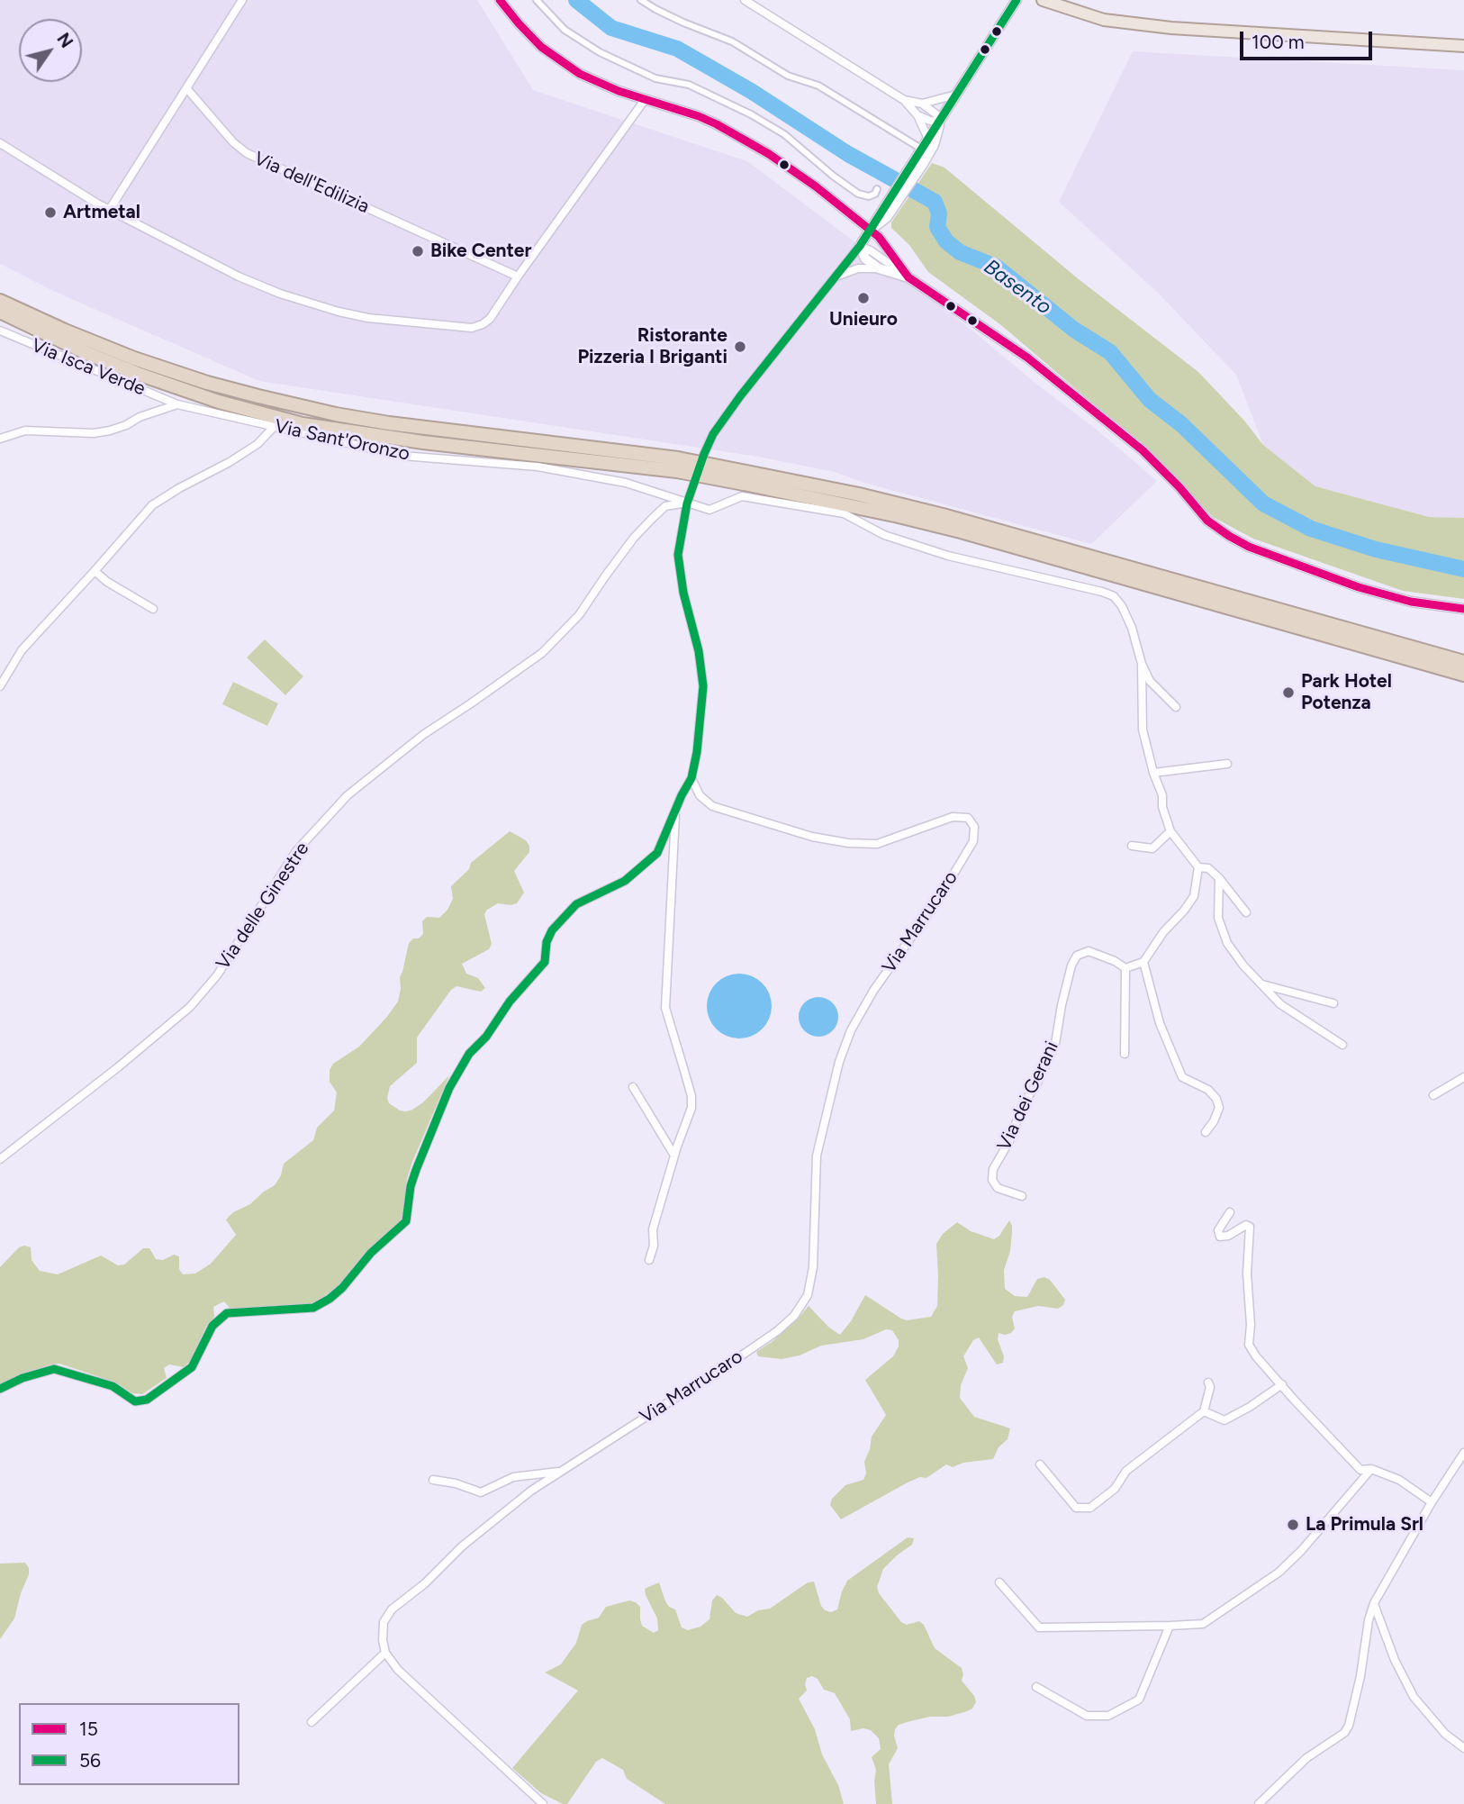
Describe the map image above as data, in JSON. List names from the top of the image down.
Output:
{
  "streets": {
    "street": [
      "Via dell'Edilizia",
      "Via Isca Verde",
      "Via Sant'Oronzo",
      "Via delle Ginestre",
      "Via Marrucaro",
      "Via dei Gerani"
    ]
  },
  "crossings": [
    ["Via Isca Verde", "Via Sant'Oronzo"],
    ["Via Sant'Oronzo", "Via delle Ginestre"]
  ],
  "water": ["Basento"],
  "places": [
    "Artmetal",
    "Bike Center",
    "Unieuro",
    "Ristorante Pizzeria I Briganti",
    "Park Hotel Potenza",
    "La Primula Srl"
  ],
  "lines": ["transit line 15", "transit line 56"],
  "legend": ["15", "56"],
  "scale_bar": "100 m",
  "north": "top right"
}
